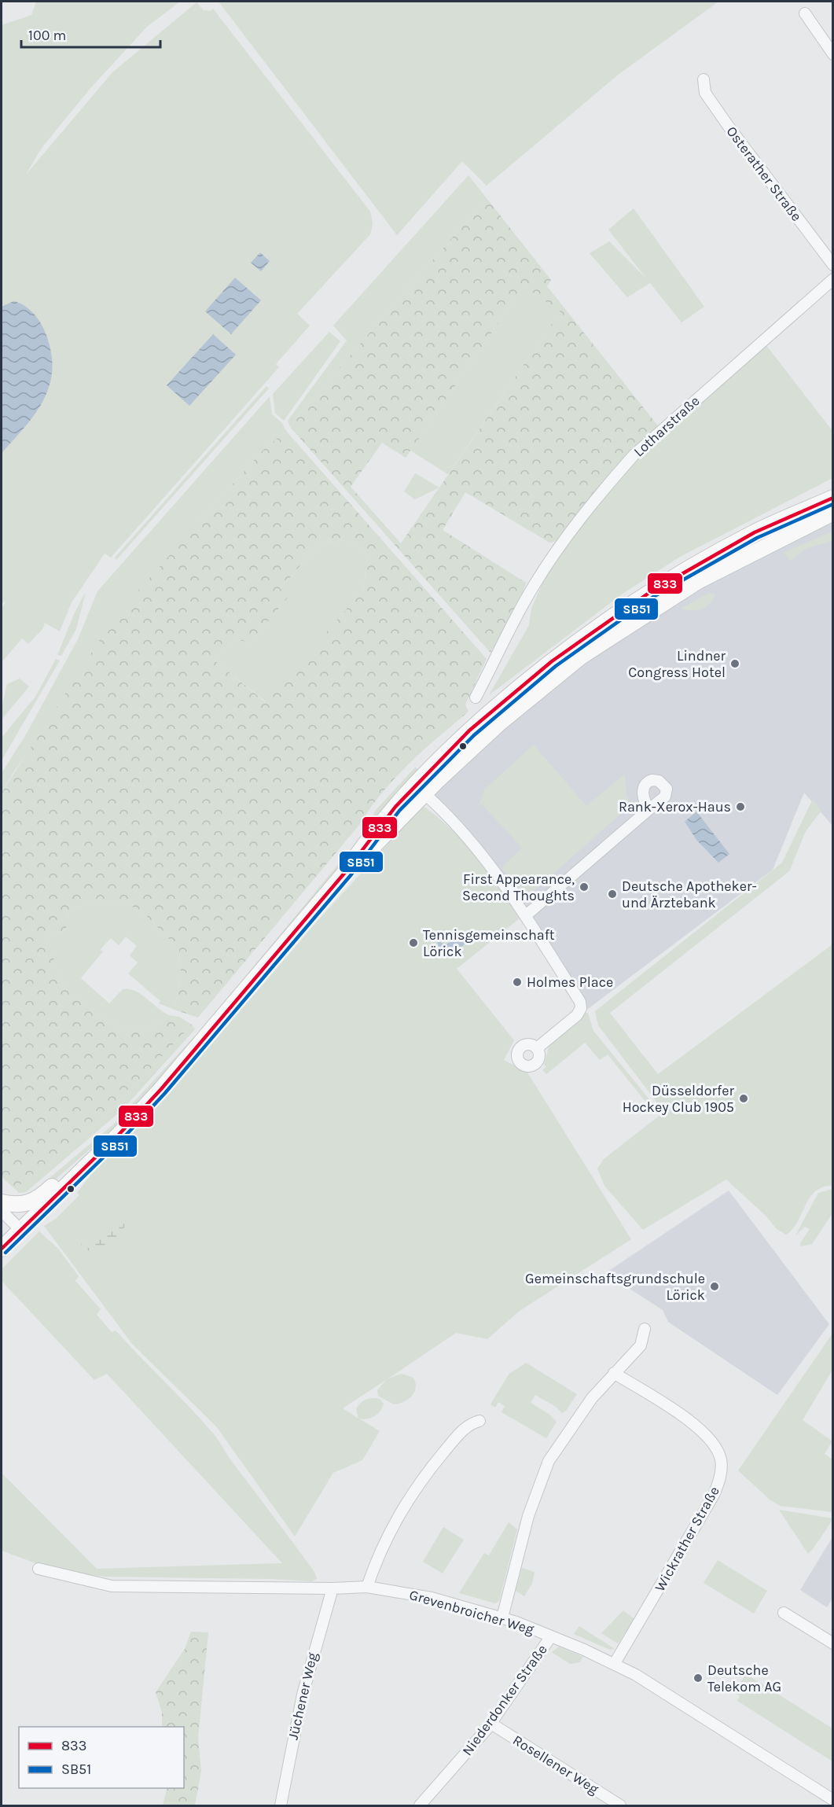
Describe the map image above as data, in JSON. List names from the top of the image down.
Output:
{
  "streets": {
    "street": [
      "Osterather Straße",
      "Lotharstraße",
      "Wickrather Straße",
      "Grevenbroicher Weg",
      "Jüchener Weg",
      "Niederdonker Straße",
      "Rosellener Weg"
    ]
  },
  "crossings": [
    ["Wickrather Straße", "Grevenbroicher Weg"],
    ["Grevenbroicher Weg", "Jüchener Weg"],
    ["Grevenbroicher Weg", "Niederdonker Straße"],
    ["Niederdonker Straße", "Rosellener Weg"]
  ],
  "places": [
    "Lindner Congress Hotel",
    "Rank-Xerox-Haus",
    "First Appearance, Second Thoughts",
    "Deutsche Apotheker- und Ärztebank",
    "Tennisgemeinschaft Lörick",
    "Holmes Place",
    "Düsseldorfer Hockey Club 1905",
    "Gemeinschaftsgrundschule Lörick",
    "Deutsche Telekom AG"
  ],
  "lines": ["transit line 833", "transit line SB51"],
  "legend": ["833", "SB51"],
  "scale_bar": "100 m"
}
